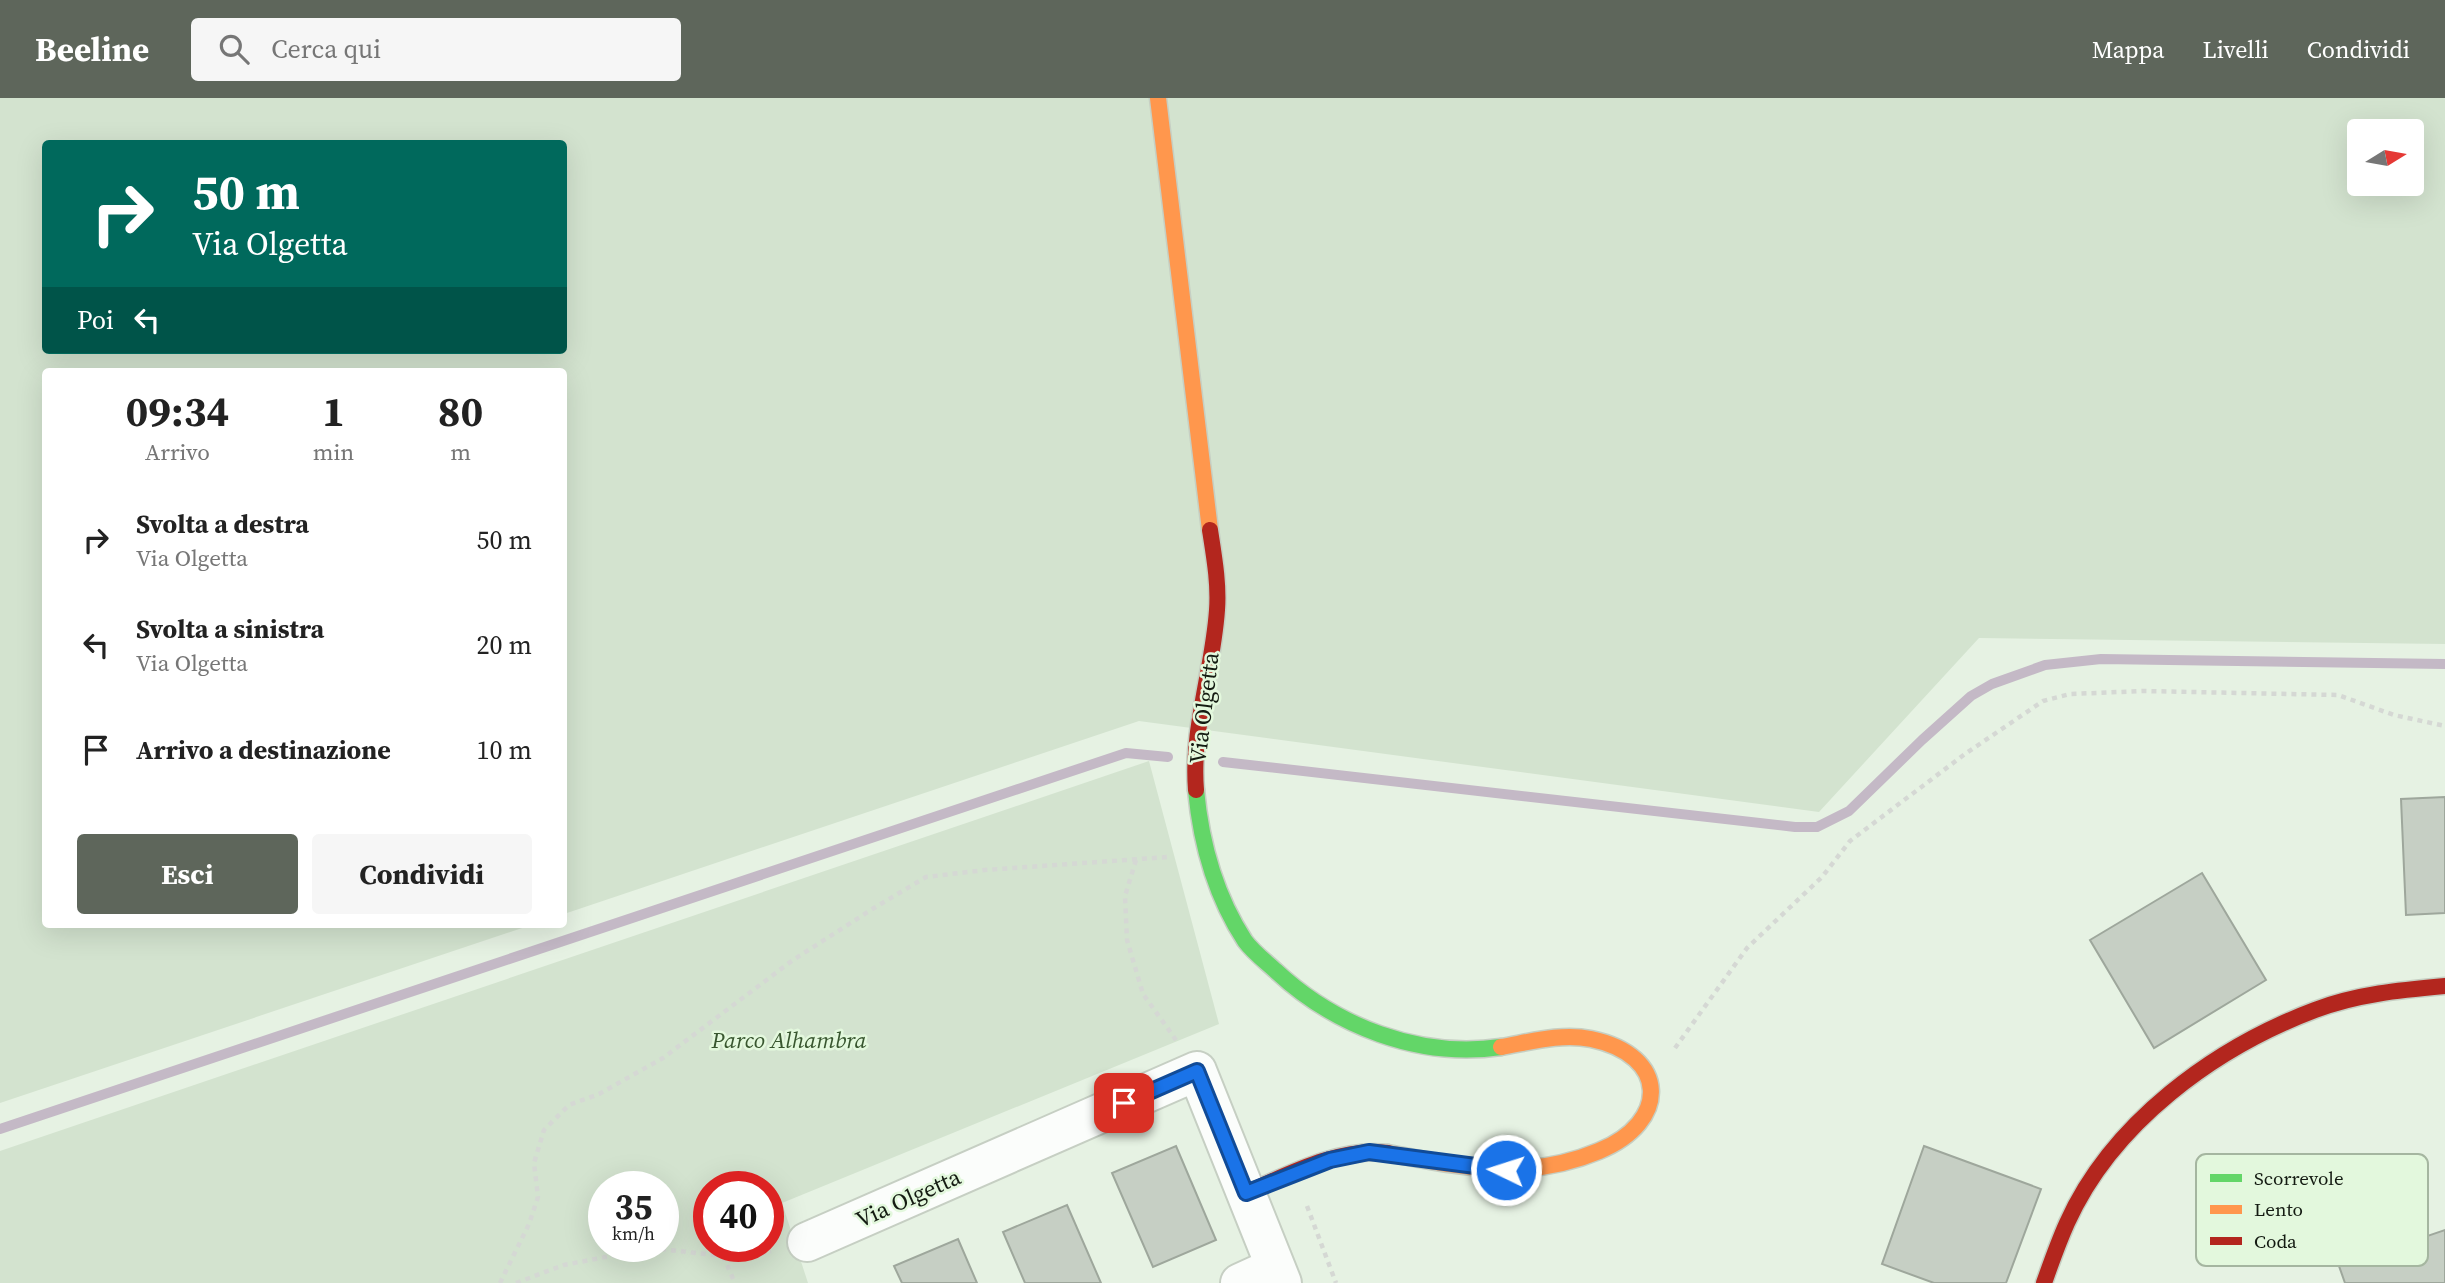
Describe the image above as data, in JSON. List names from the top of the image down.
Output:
{
  "streets": {
    "street": ["Via Olgetta"]
  },
  "parks": ["Parco Alhambra"],
  "legend": ["Scorrevole", "Lento", "Coda"],
  "north": "right",
  "page": {
    "header": "Beeline",
    "search": "Cerca qui",
    "nav": ["Mappa", "Livelli", "Condividi"],
    "turn": ["50 m", "Via Olgetta"],
    "then": "Poi",
    "eta": [
      "09:34",
      "Arrivo",
      "1",
      "min",
      "80",
      "m"
    ],
    "list": [
      {
        "name": "Svolta a destra",
        "note": "Via Olgetta",
        "value": "50 m"
      },
      {
        "name": "Svolta a sinistra",
        "note": "Via Olgetta",
        "value": "20 m"
      },
      {
        "name": "Arrivo a destinazione",
        "value": "10 m"
      }
    ],
    "buttons": ["Esci", "Condividi"],
    "speed": "35 km/h",
    "limit": "40"
  }
}
